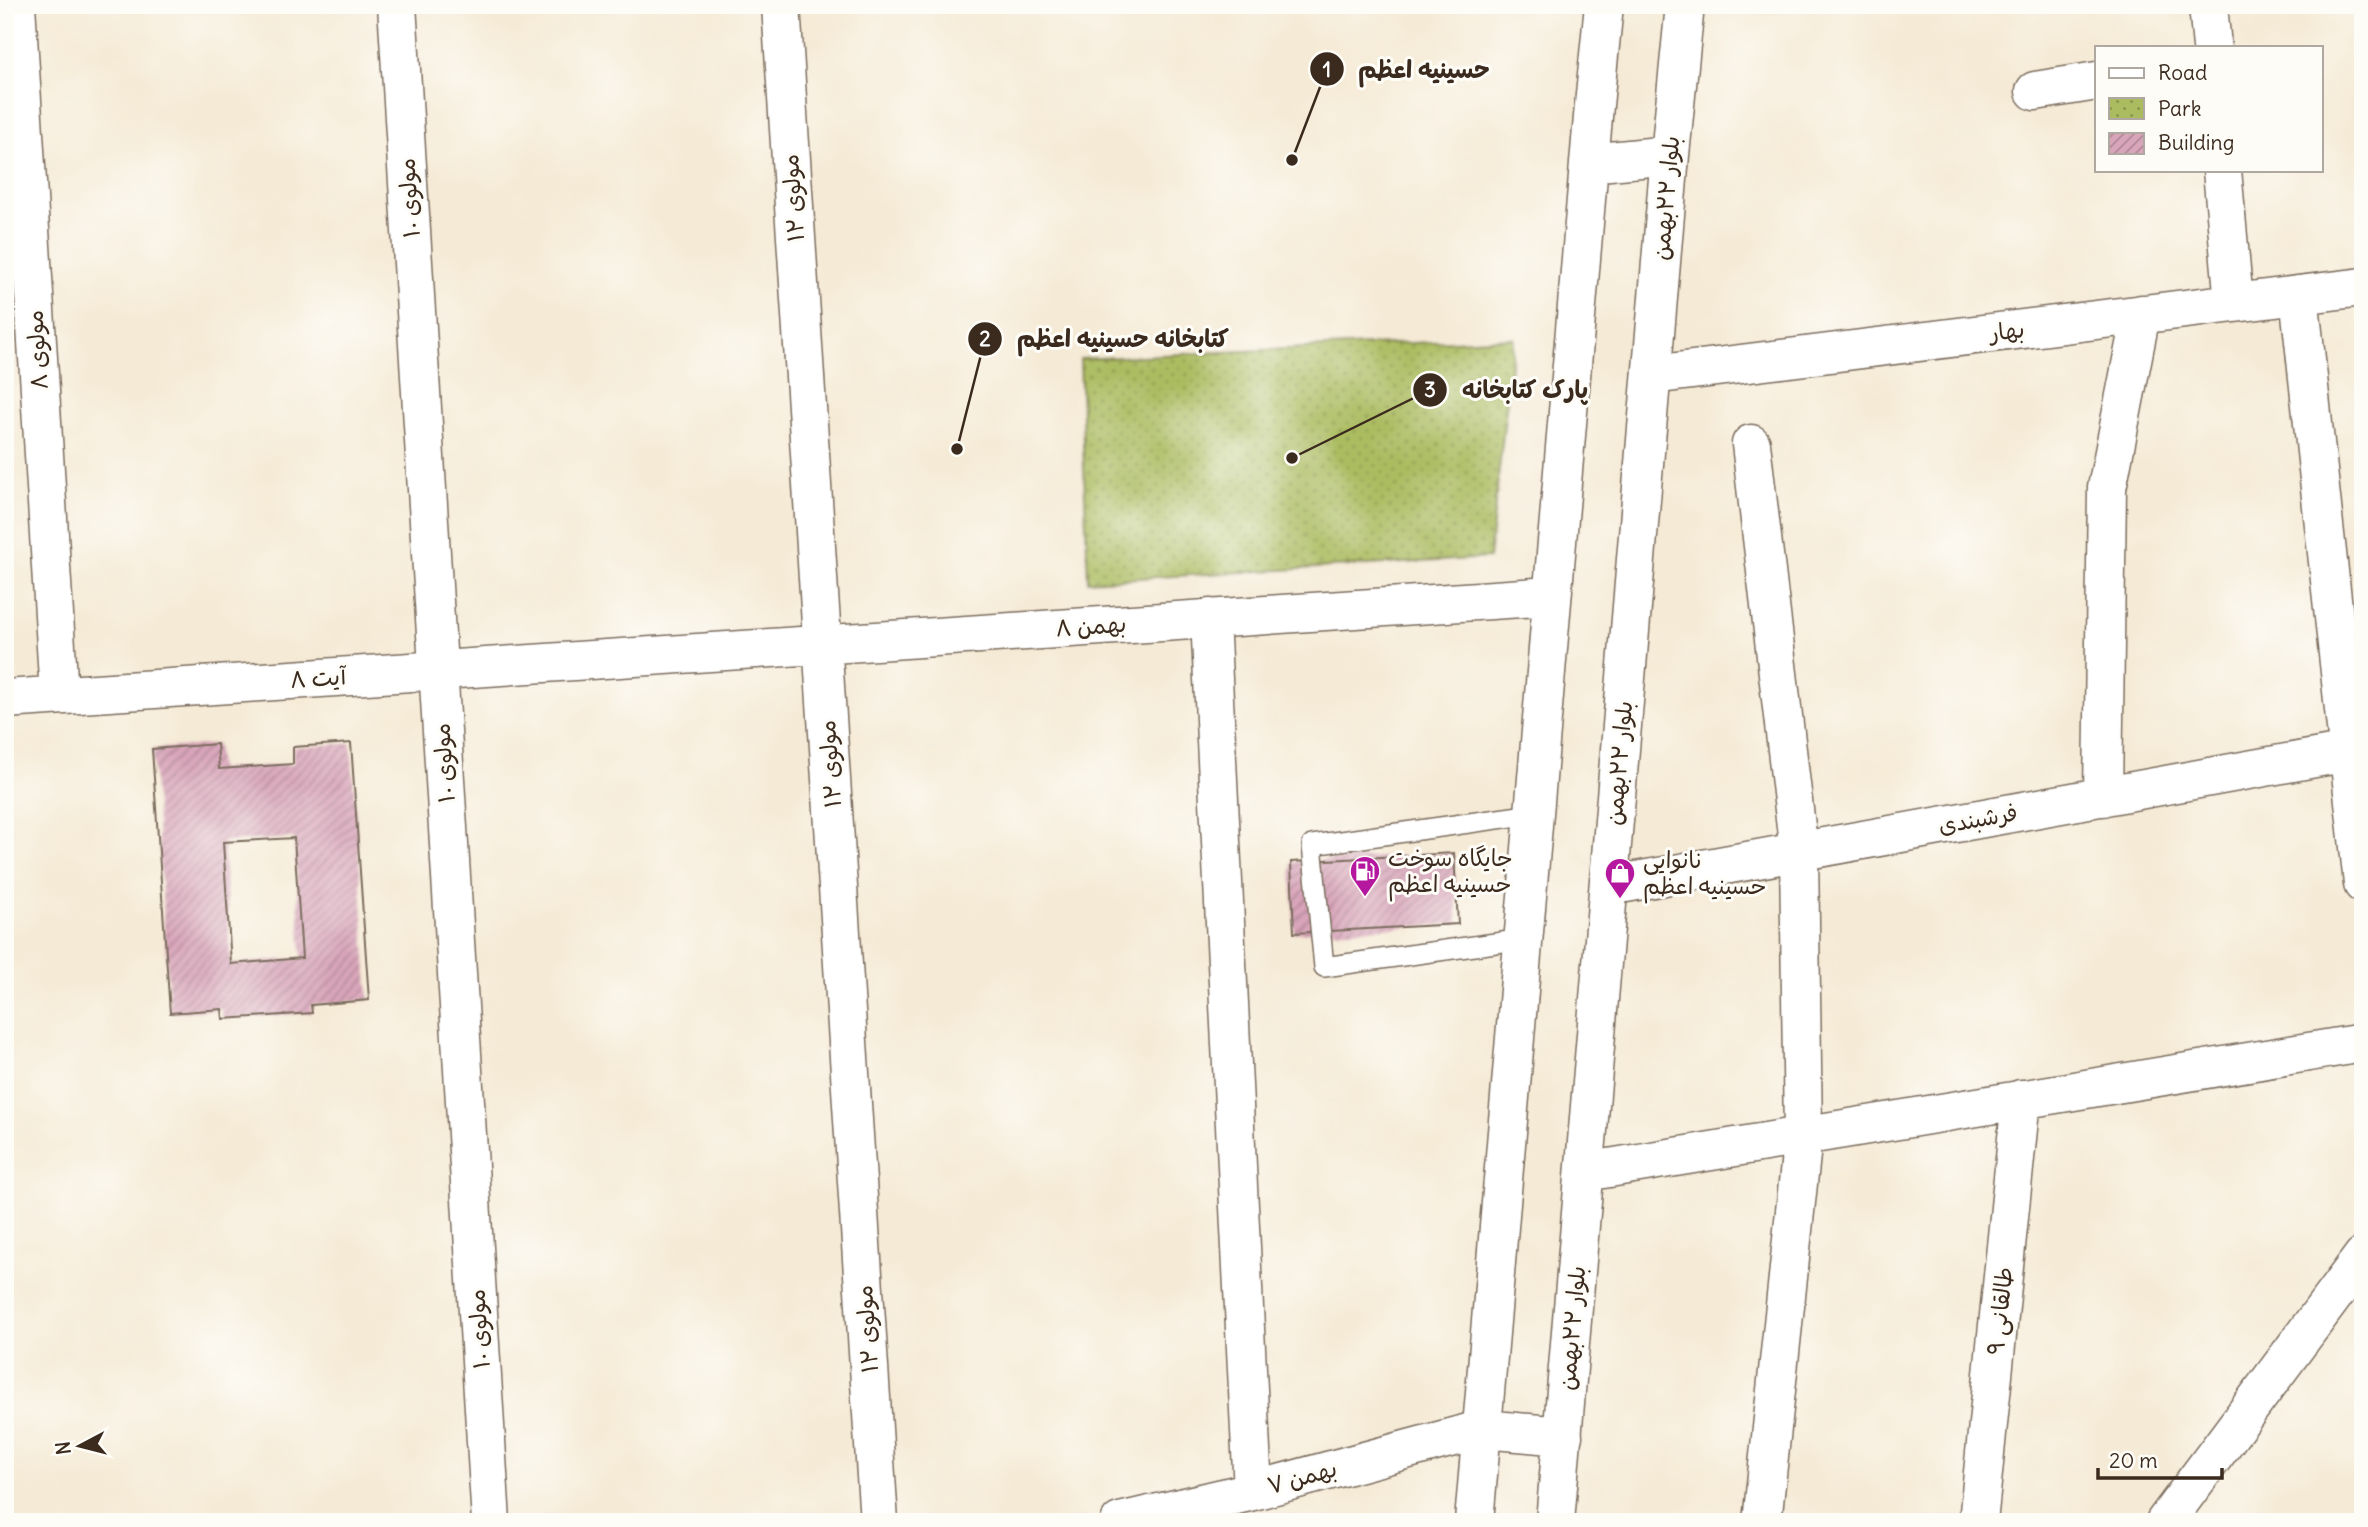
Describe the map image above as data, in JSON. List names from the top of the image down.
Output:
{
  "streets": {
    "street": [
      "مولوی ۱۰",
      "مولوی ۱۲",
      "بلوار ۲۲بهمن",
      "بهار",
      "مولوی ۸",
      "بهمن ۸",
      "آیت ۸",
      "فرشبندی",
      "طالقانی ۹",
      "بهمن ۷"
    ]
  },
  "crossings": [
    ["مولوی ۱۰", "آیت ۸"],
    ["مولوی ۱۲", "بهمن ۸"],
    ["بلوار ۲۲بهمن", "بهار"],
    ["بلوار ۲۲بهمن", "فرشبندی"],
    ["مولوی ۸", "آیت ۸"],
    ["بهمن ۸", "آیت ۸"]
  ],
  "places": {
    "other": ["حسینیه اعظم", "کتابخانه حسینیه اعظم", "پارک کتابخانه"],
    "fuel station": ["جایگاه سوخت حسینیه اعظم"],
    "shop": ["نانوایی حسینیه اعظم"]
  },
  "legend": ["Road", "Park", "Building"],
  "scale_bar": "20 m",
  "north": "left"
}
